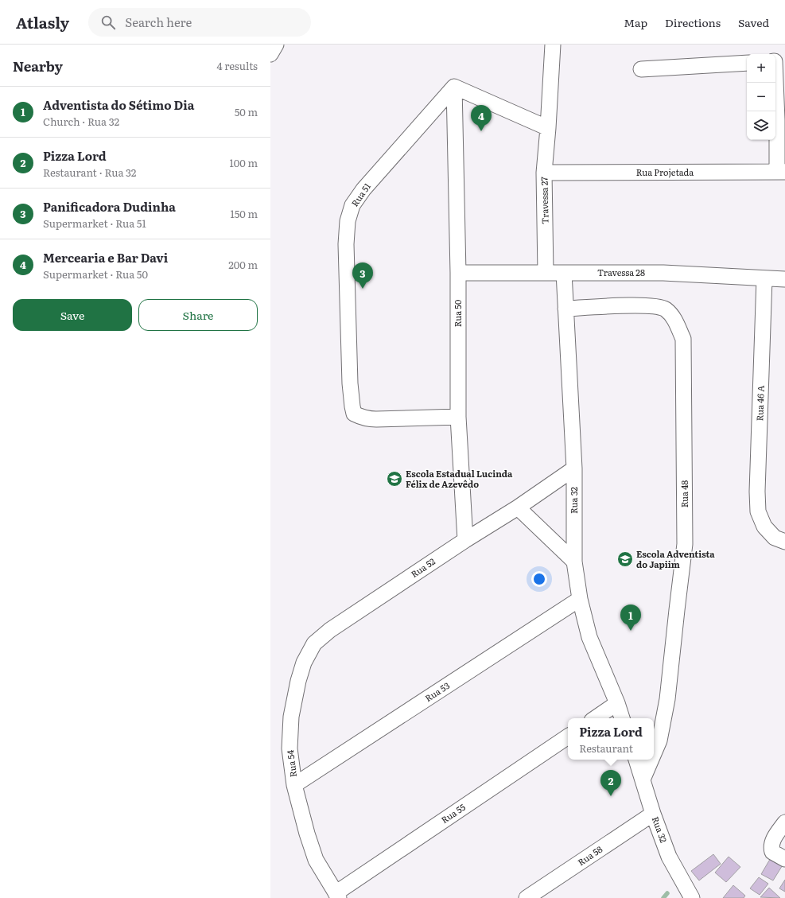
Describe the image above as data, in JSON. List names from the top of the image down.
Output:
{
  "streets": {
    "street": [
      "Rua Projetada",
      "Rua 51",
      "Travessa 27",
      "Travessa 28",
      "Rua 50",
      "Rua 46 A",
      "Rua 48",
      "Rua 32",
      "Rua 52",
      "Rua 53",
      "Rua 54",
      "Rua 55",
      "Rua 58"
    ]
  },
  "crossings": [
    ["Rua Projetada", "Travessa 27"],
    ["Rua 51", "Rua 50"],
    ["Travessa 27", "Travessa 28"],
    ["Travessa 28", "Rua 50"],
    ["Travessa 28", "Rua 46 A"],
    ["Travessa 28", "Rua 32"],
    ["Rua 50", "Rua 52"],
    ["Rua 48", "Rua 32"],
    ["Rua 32", "Rua 52"],
    ["Rua 32", "Rua 53"],
    ["Rua 32", "Rua 58"],
    ["Rua 52", "Rua 54"],
    ["Rua 53", "Rua 54"],
    ["Rua 54", "Rua 55"]
  ],
  "places": {
    "school or university": ["Escola Estadual Lucinda Félix de Azevêdo", "Escola Adventista do Japiim"]
  },
  "page": {
    "header": "Atlasly",
    "search": "Search here",
    "nav": ["Map", "Directions", "Saved"],
    "heading": ["Nearby", "4 results"],
    "map_buttons": ["+", "−"],
    "list": [
      {
        "mark": "1",
        "name": "Adventista do Sétimo Dia",
        "note": "Church · Rua 32",
        "value": "50 m"
      },
      {
        "mark": "2",
        "name": "Pizza Lord",
        "note": "Restaurant · Rua 32",
        "value": "100 m"
      },
      {
        "mark": "3",
        "name": "Panificadora Dudinha",
        "note": "Supermarket · Rua 51",
        "value": "150 m"
      },
      {
        "mark": "4",
        "name": "Mercearia e Bar Davi",
        "note": "Supermarket · Rua 50",
        "value": "200 m"
      }
    ],
    "pins": [
      "4",
      "3",
      "1",
      "2"
    ],
    "buttons": ["Save", "Share"],
    "popup": ["Pizza Lord", "Restaurant"]
  }
}
